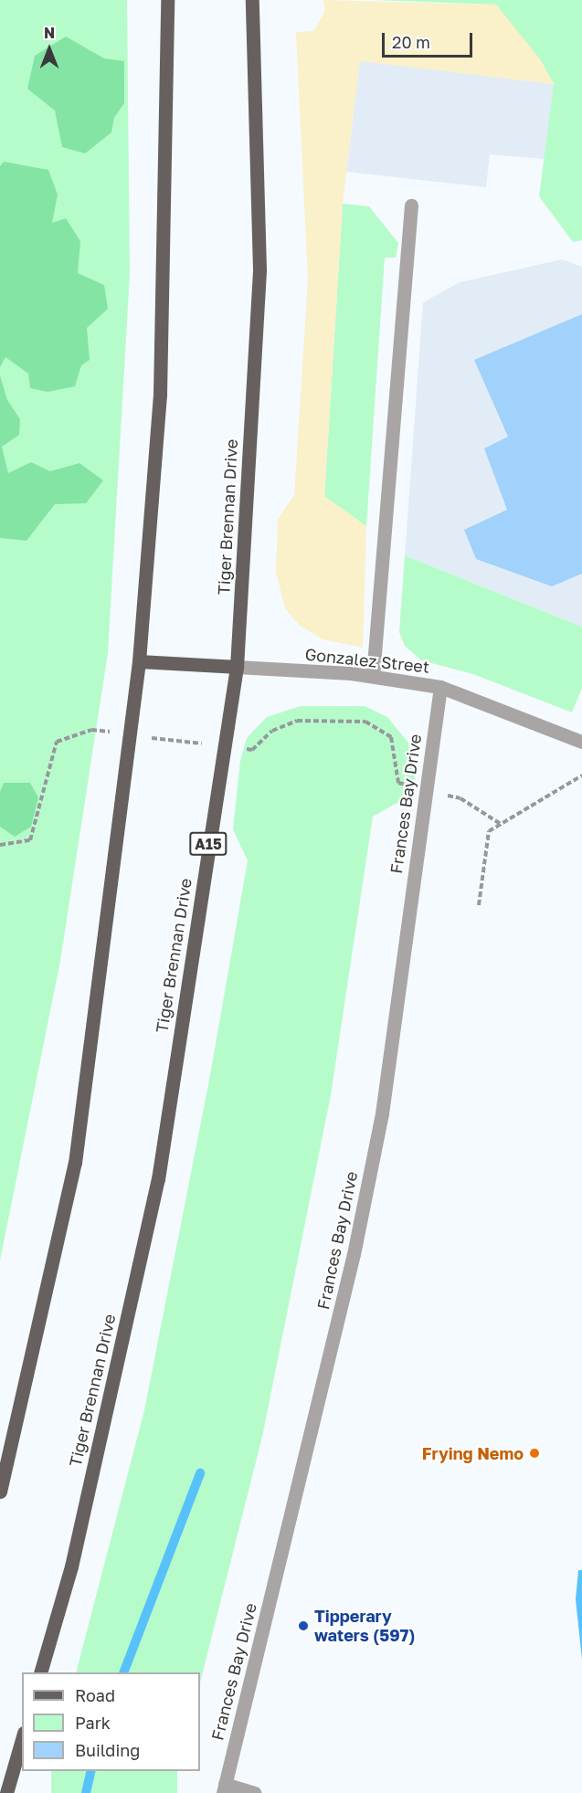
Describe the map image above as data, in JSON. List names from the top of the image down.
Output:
{
  "streets": {
    "main road": ["Tiger Brennan Drive", "A15"],
    "street": ["Gonzalez Street", "Frances Bay Drive"]
  },
  "crossings": [
    ["Tiger Brennan Drive", "Gonzalez Street"],
    ["Gonzalez Street", "Frances Bay Drive"]
  ],
  "places": ["Frying Nemo", "Tipperary waters (597)"],
  "legend": ["Road", "Park", "Building"],
  "scale_bar": "20 m",
  "north": "top"
}
